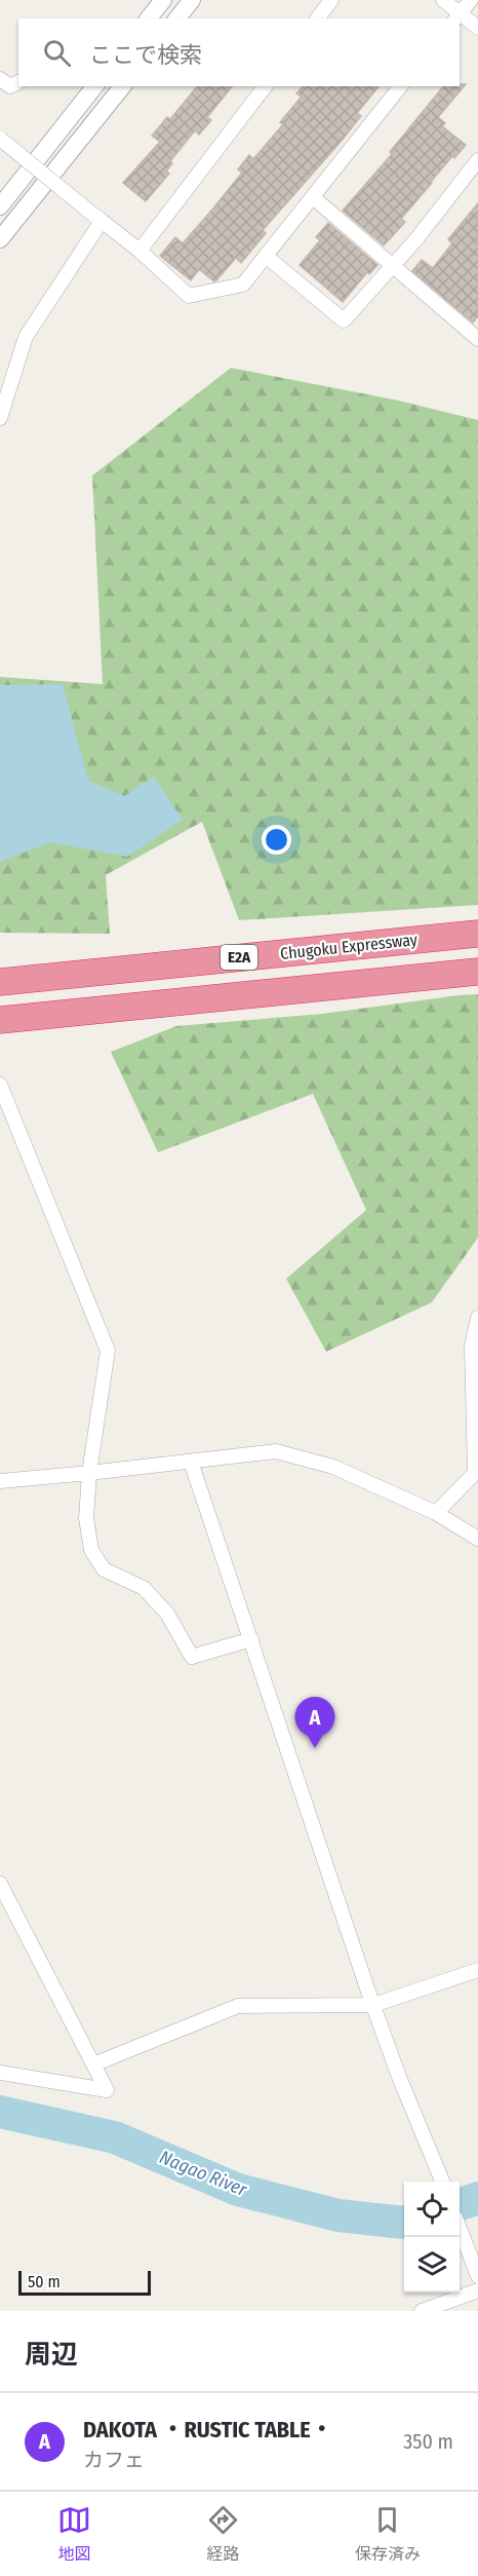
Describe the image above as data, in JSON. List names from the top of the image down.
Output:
{
  "streets": {
    "highway": ["Chugoku Expressway", "E2A"]
  },
  "water": ["Nagao River"],
  "scale_bar": "50 m",
  "page": {
    "search": "ここで検索",
    "pins": "A",
    "scale": "50 m",
    "heading": "周辺",
    "list": [
      {
        "mark": "A",
        "name": "DAKOTA ・RUSTIC TABLE・",
        "note": "カフェ",
        "value": "350 m"
      }
    ],
    "nav": ["地図", "経路", "保存済み"]
  }
}
